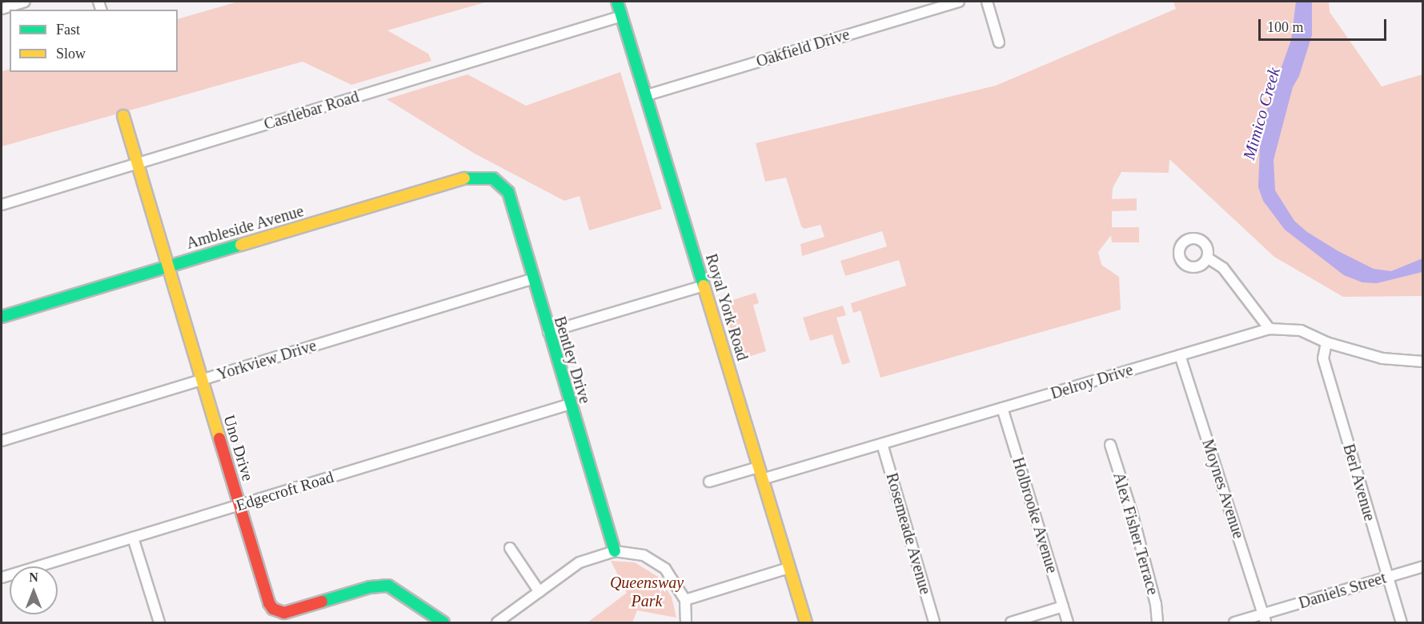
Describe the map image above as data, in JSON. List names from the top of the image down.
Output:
{
  "streets": {
    "street": [
      "Oakfield Drive",
      "Castlebar Road",
      "Ambleside Avenue",
      "Royal York Road",
      "Yorkview Drive",
      "Bentley Drive",
      "Delroy Drive",
      "Uno Drive",
      "Berl Avenue",
      "Moynes Avenue",
      "Edgecroft Road",
      "Holbrooke Avenue",
      "Rosemeade Avenue",
      "Alex Fisher Terrace",
      "Daniels Street"
    ]
  },
  "crossings": [
    ["Oakfield Drive", "Royal York Road"],
    ["Castlebar Road", "Royal York Road"],
    ["Castlebar Road", "Uno Drive"],
    ["Ambleside Avenue", "Bentley Drive"],
    ["Ambleside Avenue", "Uno Drive"],
    ["Royal York Road", "Delroy Drive"],
    ["Yorkview Drive", "Bentley Drive"],
    ["Yorkview Drive", "Uno Drive"],
    ["Bentley Drive", "Edgecroft Road"],
    ["Delroy Drive", "Berl Avenue"],
    ["Delroy Drive", "Moynes Avenue"],
    ["Delroy Drive", "Holbrooke Avenue"],
    ["Delroy Drive", "Rosemeade Avenue"],
    ["Uno Drive", "Edgecroft Road"],
    ["Berl Avenue", "Daniels Street"],
    ["Moynes Avenue", "Daniels Street"]
  ],
  "water": ["Mimico Creek"],
  "parks": ["Queensway Park"],
  "legend": ["Fast", "Slow"],
  "scale_bar": "100 m",
  "north": "top"
}
